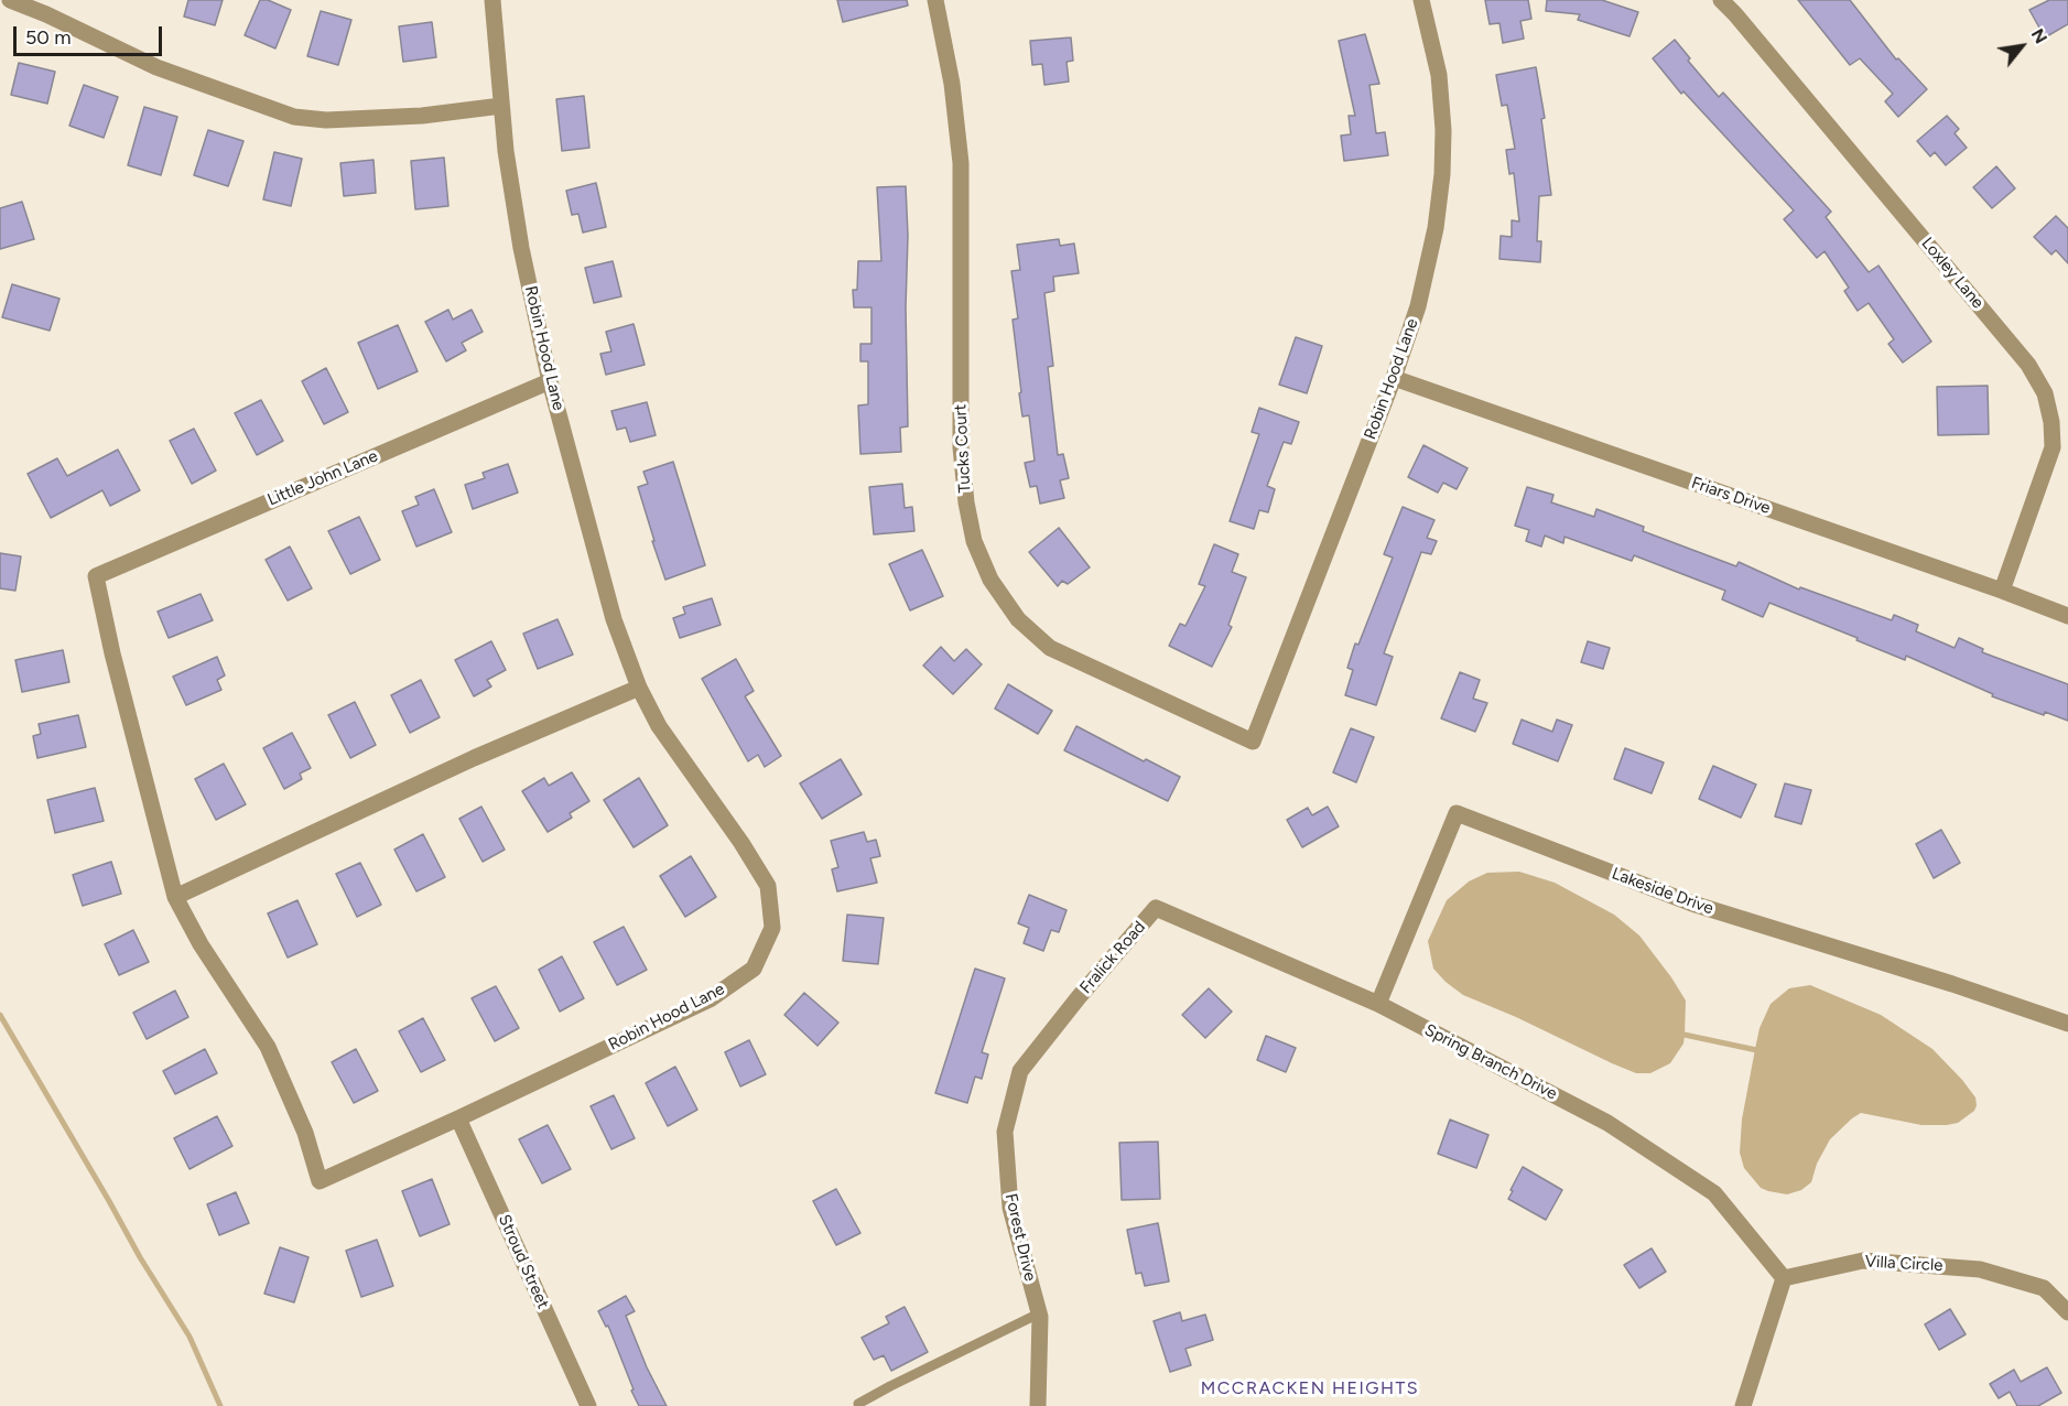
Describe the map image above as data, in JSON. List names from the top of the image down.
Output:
{
  "streets": {
    "street": [
      "Loxley Lane",
      "Robin Hood Lane",
      "Tucks Court",
      "Little John Lane",
      "Friars Drive",
      "Lakeside Drive",
      "Fralick Road",
      "Spring Branch Drive",
      "Forest Drive",
      "Stroud Street",
      "Villa Circle"
    ]
  },
  "crossings": [
    ["Loxley Lane", "Friars Drive"],
    ["Robin Hood Lane", "Tucks Court"],
    ["Robin Hood Lane", "Little John Lane"],
    ["Robin Hood Lane", "Friars Drive"],
    ["Robin Hood Lane", "Stroud Street"],
    ["Lakeside Drive", "Spring Branch Drive"],
    ["Fralick Road", "Spring Branch Drive"],
    ["Fralick Road", "Forest Drive"],
    ["Spring Branch Drive", "Villa Circle"]
  ],
  "districts": ["MCCRACKEN HEIGHTS"],
  "scale_bar": "50 m",
  "north": "top right"
}
